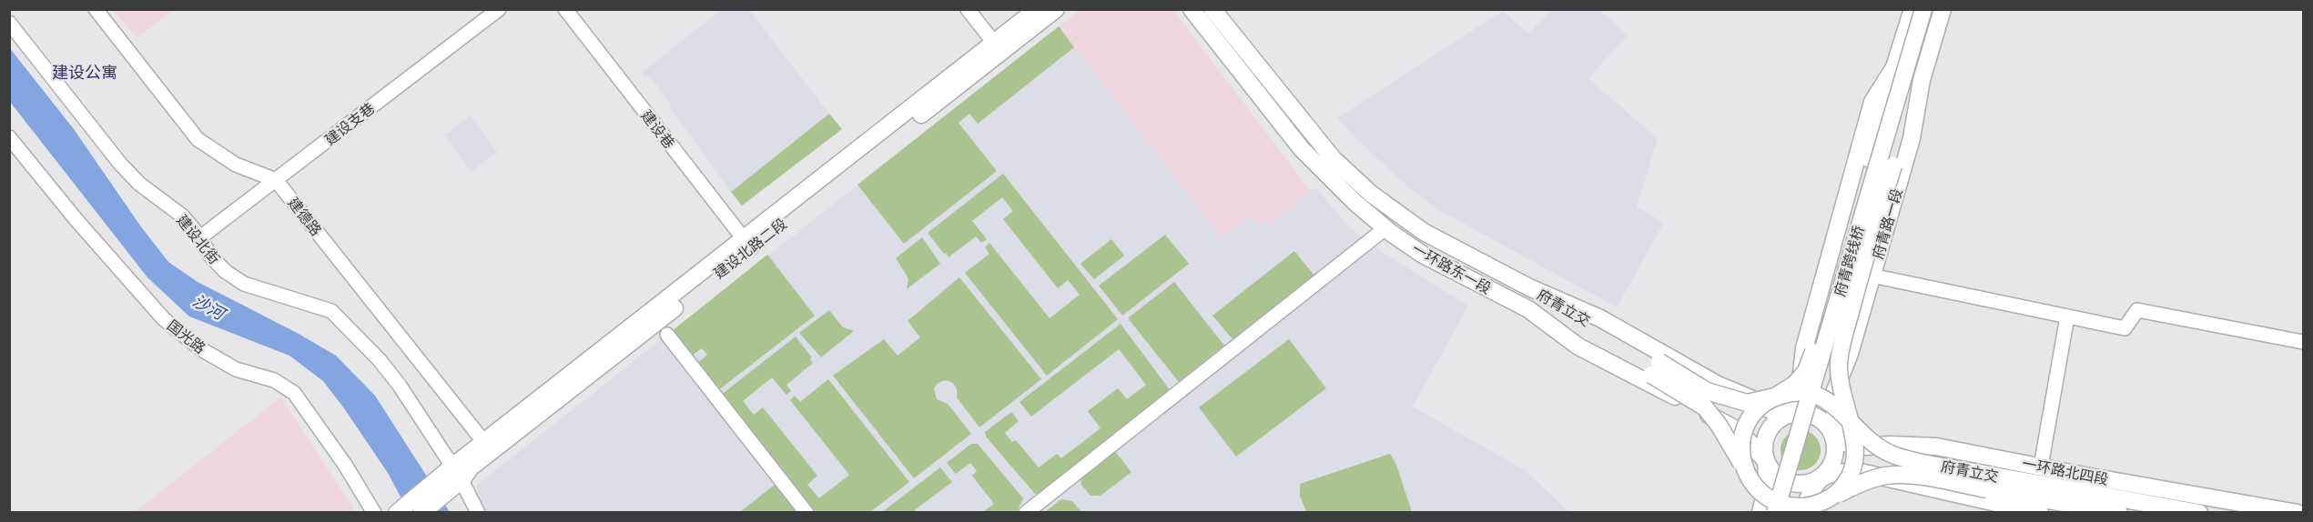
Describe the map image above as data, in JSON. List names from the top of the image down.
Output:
{
  "streets": {
    "main road": [
      "府青路一段",
      "建设北路二段",
      "府青跨线桥",
      "一环路东一段",
      "府青立交",
      "一环路北四段"
    ],
    "street": [
      "建设支巷",
      "建设巷",
      "建德路",
      "建设北街",
      "国光路"
    ]
  },
  "crossings": [
    ["建设支巷", "建德路"],
    ["建设支巷", "建设北街"],
    ["建设巷", "建设北路二段"],
    ["建德路", "建设北路二段"],
    ["府青路一段", "一环路东一段"],
    ["府青路一段", "府青立交"],
    ["府青路一段", "一环路北四段"],
    ["建设北街", "建设北路二段"],
    ["一环路东一段", "府青立交"],
    ["一环路东一段", "一环路北四段"]
  ],
  "districts": ["建设公寓"],
  "water": ["沙河"]
}
